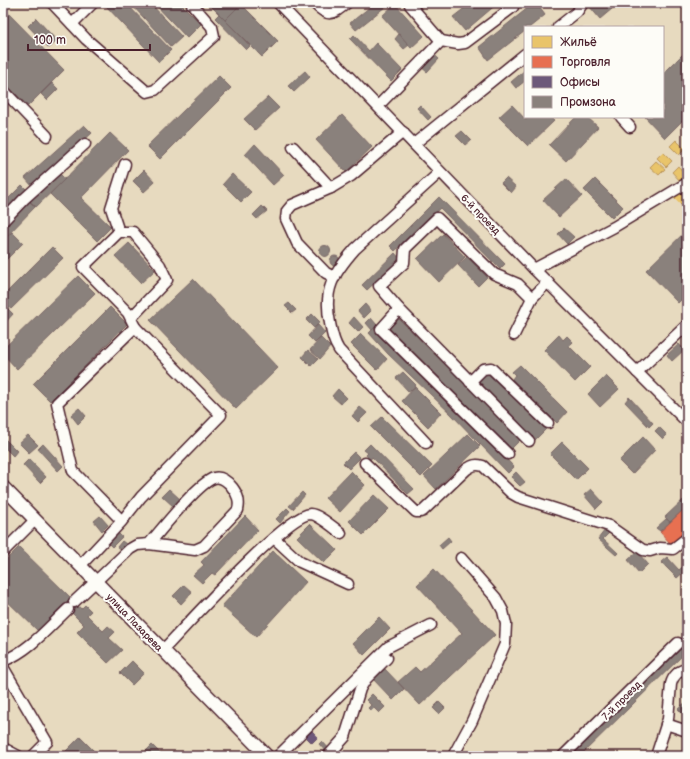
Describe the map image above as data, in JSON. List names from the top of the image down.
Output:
{
  "streets": {
    "main road": ["улица Лазарева"],
    "street": ["6-й проезд", "7-й проезд"]
  },
  "legend": [
    "Жильё",
    "Торговля",
    "Офисы",
    "Промзона"
  ],
  "scale_bar": "100 m"
}
